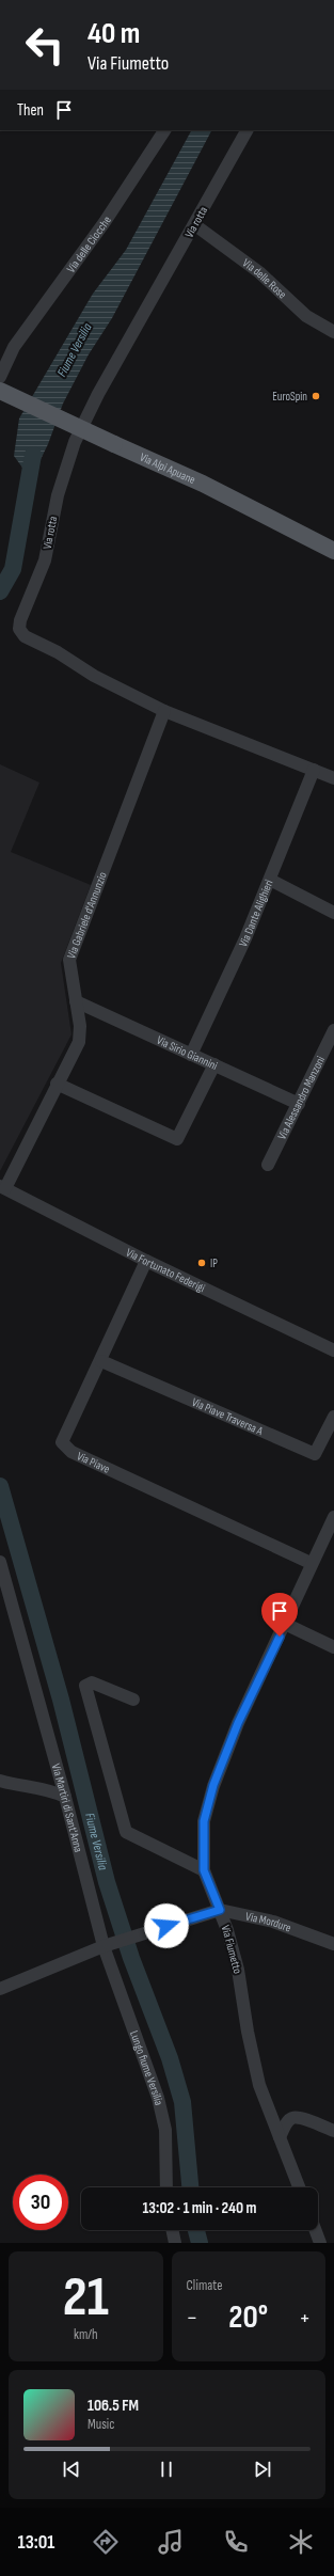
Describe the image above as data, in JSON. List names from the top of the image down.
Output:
{
  "streets": {
    "main road": ["Via Alpi Apuane"],
    "street": [
      "Via rotta",
      "Via delle Ciocche",
      "Via delle Rose",
      "Via Dante Alighieri",
      "Via Gabriele d'Annunzio",
      "Via Sirio Giannini",
      "Via Alessandro Manzoni",
      "Via Fortunato Federigi",
      "Via Piave Traversa A",
      "Via Piave",
      "Via Martiri di Sant'Anna",
      "Via Mordure",
      "Via Fiumetto",
      "Lungo fiume Versilia"
    ]
  },
  "crossings": [
    ["Via rotta", "Via delle Rose"],
    ["Via rotta", "Via Dante Alighieri"],
    ["Via rotta", "Via Gabriele d'Annunzio"],
    ["Via Dante Alighieri", "Via Sirio Giannini"],
    ["Via Gabriele d'Annunzio", "Via Sirio Giannini"],
    ["Via Gabriele d'Annunzio", "Via Fortunato Federigi"],
    ["Via Sirio Giannini", "Via Alessandro Manzoni"],
    ["Via Fortunato Federigi", "Via Piave"],
    ["Via Piave Traversa A", "Via Piave"],
    ["Via Piave", "Via Fiumetto"],
    ["Via Martiri di Sant'Anna", "Via Mordure"],
    ["Via Martiri di Sant'Anna", "Lungo fiume Versilia"],
    ["Via Mordure", "Via Fiumetto"],
    ["Via Mordure", "Lungo fiume Versilia"]
  ],
  "water": ["Fiume Versilia"],
  "places": ["EuroSpin", "IP"],
  "page": {
    "turn": ["40 m", "Via Fiumetto"],
    "then": "Then",
    "limit": "30",
    "trip": "13:02 · 1 min · 240 m",
    "tile": [
      ["21", "km/h"],
      "Climate"
    ],
    "heat": ["−", "20°", "+"],
    "song": ["106.5 FM", "Music"],
    "tabs": "13:01"
  }
}
